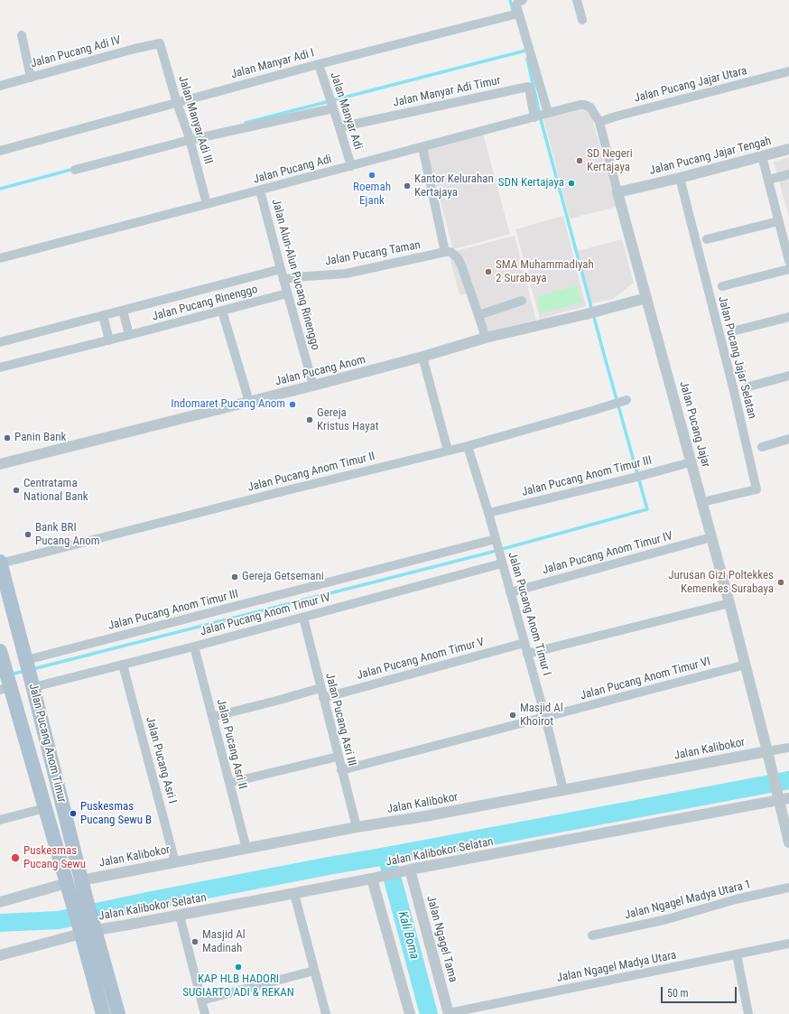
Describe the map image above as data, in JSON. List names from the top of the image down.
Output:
{
  "streets": {
    "main road": ["Jalan Pucang Anom Timur"],
    "street": [
      "Jalan Pucang Adi IV",
      "Jalan Manyar Adi I",
      "Jalan Pucang Jajar Utara",
      "Jalan Manyar Adi Timur",
      "Jalan Manyar Adi",
      "Jalan Manyar Adi III",
      "Jalan Pucang Jajar Tengah",
      "Jalan Pucang Adi",
      "Jalan Pucang Taman",
      "Jalan Alun-Alun Pucang Rinenggo",
      "Jalan Pucang Rinenggo",
      "Jalan Pucang Jajar Selatan",
      "Jalan Pucang Anom",
      "Jalan Pucang Jajar",
      "Jalan Pucang Anom Timur II",
      "Jalan Pucang Anom Timur III",
      "Jalan Pucang Anom Timur IV",
      "Jalan Pucang Anom Timur I",
      "Jalan Pucang Anom Timur V",
      "Jalan Pucang Anom Timur VI",
      "Jalan Pucang Asri III",
      "Jalan Pucang Asri II",
      "Jalan Kalibokor",
      "Jalan Pucang Asri I",
      "Jalan Kalibokor Selatan",
      "Jalan Ngagel Madya Utara 1",
      "Jalan Ngagel Tama",
      "Jalan Ngagel Madya Utara"
    ]
  },
  "crossings": [
    ["Jalan Pucang Adi IV", "Jalan Manyar Adi III"],
    ["Jalan Manyar Adi I", "Jalan Manyar Adi"],
    ["Jalan Manyar Adi I", "Jalan Manyar Adi III"],
    ["Jalan Pucang Jajar Utara", "Jalan Pucang Jajar"],
    ["Jalan Manyar Adi Timur", "Jalan Manyar Adi"],
    ["Jalan Manyar Adi Timur", "Jalan Pucang Adi"],
    ["Jalan Manyar Adi", "Jalan Pucang Adi"],
    ["Jalan Manyar Adi III", "Jalan Pucang Adi"],
    ["Jalan Pucang Jajar Tengah", "Jalan Pucang Jajar Selatan"],
    ["Jalan Pucang Jajar Tengah", "Jalan Pucang Jajar"],
    ["Jalan Pucang Adi", "Jalan Alun-Alun Pucang Rinenggo"],
    ["Jalan Pucang Adi", "Jalan Pucang Jajar"],
    ["Jalan Pucang Taman", "Jalan Alun-Alun Pucang Rinenggo"],
    ["Jalan Alun-Alun Pucang Rinenggo", "Jalan Pucang Rinenggo"],
    ["Jalan Alun-Alun Pucang Rinenggo", "Jalan Pucang Anom"],
    ["Jalan Pucang Jajar Selatan", "Jalan Pucang Jajar"],
    ["Jalan Pucang Anom", "Jalan Pucang Jajar"],
    ["Jalan Pucang Jajar", "Jalan Pucang Anom Timur III"],
    ["Jalan Pucang Jajar", "Jalan Pucang Anom Timur IV"],
    ["Jalan Pucang Jajar", "Jalan Pucang Anom Timur VI"],
    ["Jalan Pucang Jajar", "Jalan Kalibokor"],
    ["Jalan Pucang Jajar", "Jalan Kalibokor Selatan"],
    ["Jalan Pucang Anom Timur II", "Jalan Pucang Anom Timur I"],
    ["Jalan Pucang Anom Timur II", "Jalan Pucang Anom Timur"],
    ["Jalan Pucang Anom Timur III", "Jalan Pucang Anom Timur I"],
    ["Jalan Pucang Anom Timur III", "Jalan Pucang Anom Timur"],
    ["Jalan Pucang Anom Timur IV", "Jalan Pucang Anom Timur I"],
    ["Jalan Pucang Anom Timur IV", "Jalan Pucang Asri III"],
    ["Jalan Pucang Anom Timur IV", "Jalan Pucang Anom Timur"],
    ["Jalan Pucang Anom Timur IV", "Jalan Pucang Asri II"],
    ["Jalan Pucang Anom Timur IV", "Jalan Pucang Asri I"],
    ["Jalan Pucang Anom Timur I", "Jalan Pucang Anom Timur V"],
    ["Jalan Pucang Anom Timur I", "Jalan Pucang Anom Timur VI"],
    ["Jalan Pucang Anom Timur I", "Jalan Kalibokor"],
    ["Jalan Pucang Anom Timur V", "Jalan Pucang Asri III"],
    ["Jalan Pucang Anom Timur VI", "Jalan Pucang Asri III"],
    ["Jalan Pucang Asri III", "Jalan Kalibokor"],
    ["Jalan Pucang Anom Timur", "Jalan Kalibokor"],
    ["Jalan Pucang Anom Timur", "Jalan Kalibokor Selatan"],
    ["Jalan Pucang Asri II", "Jalan Kalibokor"],
    ["Jalan Kalibokor", "Jalan Pucang Asri I"],
    ["Jalan Kalibokor Selatan", "Jalan Ngagel Tama"],
    ["Jalan Ngagel Tama", "Jalan Ngagel Madya Utara"]
  ],
  "water": ["Kali Boma"],
  "places": [
    "SD Negeri Kertajaya",
    "Roemah Ejank",
    "SDN Kertajaya",
    "Kantor Kelurahan Kertajaya",
    "SMA Muhammadiyah 2 Surabaya",
    "Indomaret Pucang Anom",
    "Gereja Kristus Hayat",
    "Panin Bank",
    "Centratama National Bank",
    "Bank BRI Pucang Anom",
    "Gereja Getsemani",
    "Jurusan Gizi Poltekkes Kemenkes Surabaya",
    "Masjid Al Khoirot",
    "Puskesmas Pucang Sewu B",
    "Puskesmas Pucang Sewu",
    "Masjid Al Madinah",
    "KAP HLB HADORI SUGIARTO ADI & REKAN"
  ],
  "scale_bar": "50 m"
}
